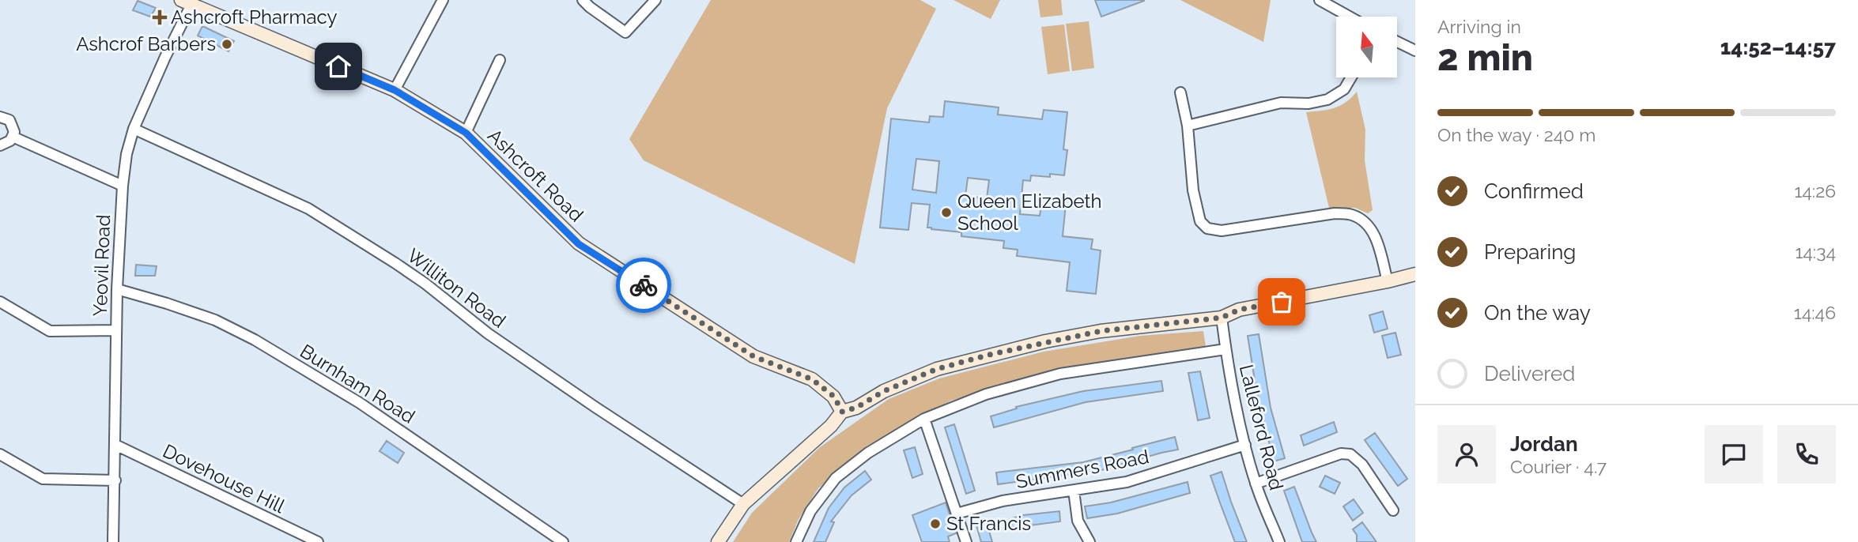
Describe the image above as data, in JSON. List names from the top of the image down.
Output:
{
  "streets": {
    "street": [
      "Ashcroft Road",
      "Yeovil Road",
      "Williton Road",
      "Burnham Road",
      "Lalleford Road",
      "Summers Road",
      "Dovehouse Hill"
    ]
  },
  "crossings": [
    ["Ashcroft Road", "Yeovil Road"],
    ["Yeovil Road", "Williton Road"],
    ["Yeovil Road", "Burnham Road"],
    ["Yeovil Road", "Dovehouse Hill"],
    ["Lalleford Road", "Summers Road"]
  ],
  "places": {
    "health": ["Ashcroft Pharmacy"],
    "other": ["Ashcrof Barbers", "Queen Elizabeth School", "St Francis"]
  },
  "north": "top",
  "page": {
    "heading": ["2 min", "Arriving in", "14:52–14:57"],
    "panel": ["Jordan", "Courier · 4.7"],
    "bar": "On the way · 240 m",
    "list": [
      ["Confirmed", "14:26"],
      ["Preparing", "14:34"],
      ["On the way", "14:46"],
      "Delivered"
    ]
  }
}
